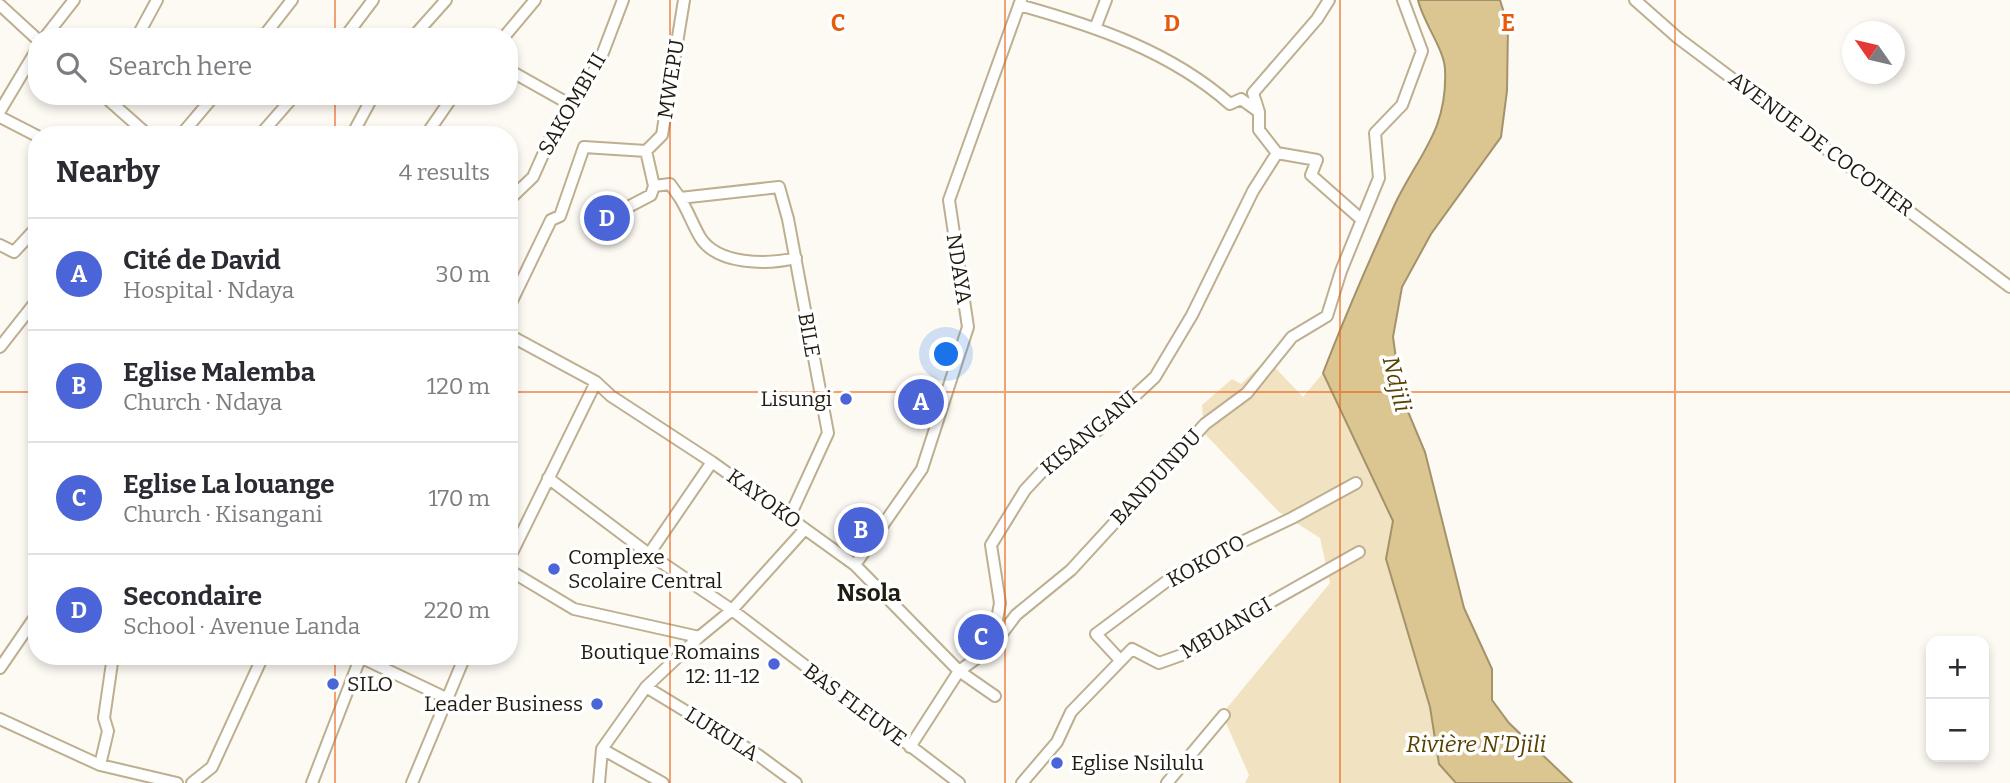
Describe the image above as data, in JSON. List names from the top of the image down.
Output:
{
  "streets": {
    "street": [
      "MWEPU",
      "SAKOMBI II",
      "AVENUE DE COCOTIER",
      "NDAYA",
      "BILE",
      "KISANGANI",
      "BANDUNDU",
      "KAYOKO",
      "KOKOTO",
      "MBUANGI",
      "BAS FLEUVE",
      "LUKULA"
    ]
  },
  "crossings": [
    ["NDAYA", "KAYOKO"],
    ["BILE", "KAYOKO"],
    ["KISANGANI", "BANDUNDU"],
    ["KOKOTO", "MBUANGI"]
  ],
  "districts": ["Nsola"],
  "water": ["Ndjili", "Rivière N'Djili"],
  "places": [
    "Lisungi",
    "Complexe Scolaire Central",
    "Boutique Romains 12: 11-12",
    "SILO",
    "Leader Business",
    "Eglise Nsilulu"
  ],
  "north": "top left",
  "page": {
    "search": "Search here",
    "heading": ["Nearby", "4 results"],
    "pins": [
      "D",
      "A",
      "B",
      "C"
    ],
    "list": [
      {
        "mark": "A",
        "name": "Cité de David",
        "note": "Hospital · Ndaya",
        "value": "30 m"
      },
      {
        "mark": "B",
        "name": "Eglise Malemba",
        "note": "Church · Ndaya",
        "value": "120 m"
      },
      {
        "mark": "C",
        "name": "Eglise La louange",
        "note": "Church · Kisangani",
        "value": "170 m"
      },
      {
        "mark": "D",
        "name": "Secondaire",
        "note": "School · Avenue Landa",
        "value": "220 m"
      }
    ],
    "map_buttons": ["+", "−"]
  },
  "grid": {
    "columns": ["C", "D", "E"]
  }
}
